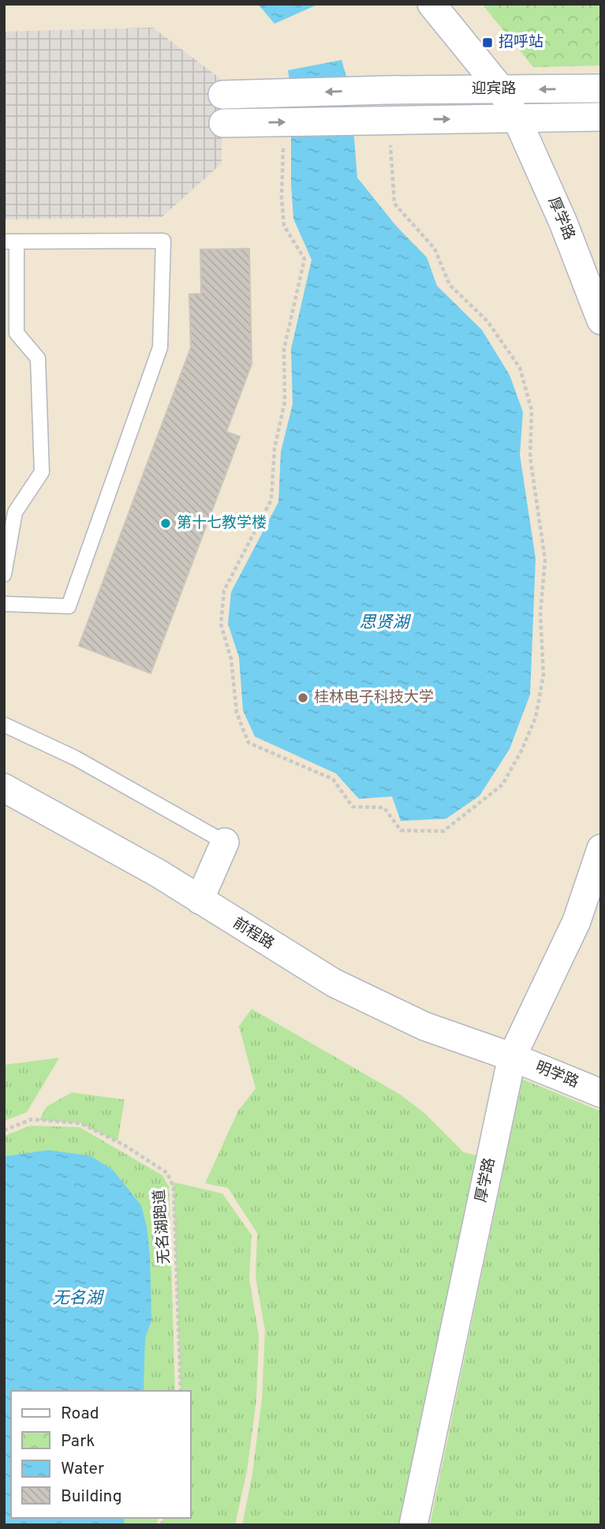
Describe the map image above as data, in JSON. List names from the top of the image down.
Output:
{
  "streets": {
    "street": [
      "迎宾路",
      "厚学路",
      "前程路",
      "明学路"
    ],
    "path": ["无名湖跑道"]
  },
  "crossings": [
    ["迎宾路", "厚学路"],
    ["厚学路", "前程路"],
    ["厚学路", "明学路"],
    ["前程路", "明学路"]
  ],
  "water": ["思贤湖", "无名湖"],
  "places": {
    "transit": ["招呼站"],
    "other": ["第十七教学楼", "桂林电子科技大学"]
  },
  "legend": [
    "Road",
    "Park",
    "Water",
    "Building"
  ]
}
